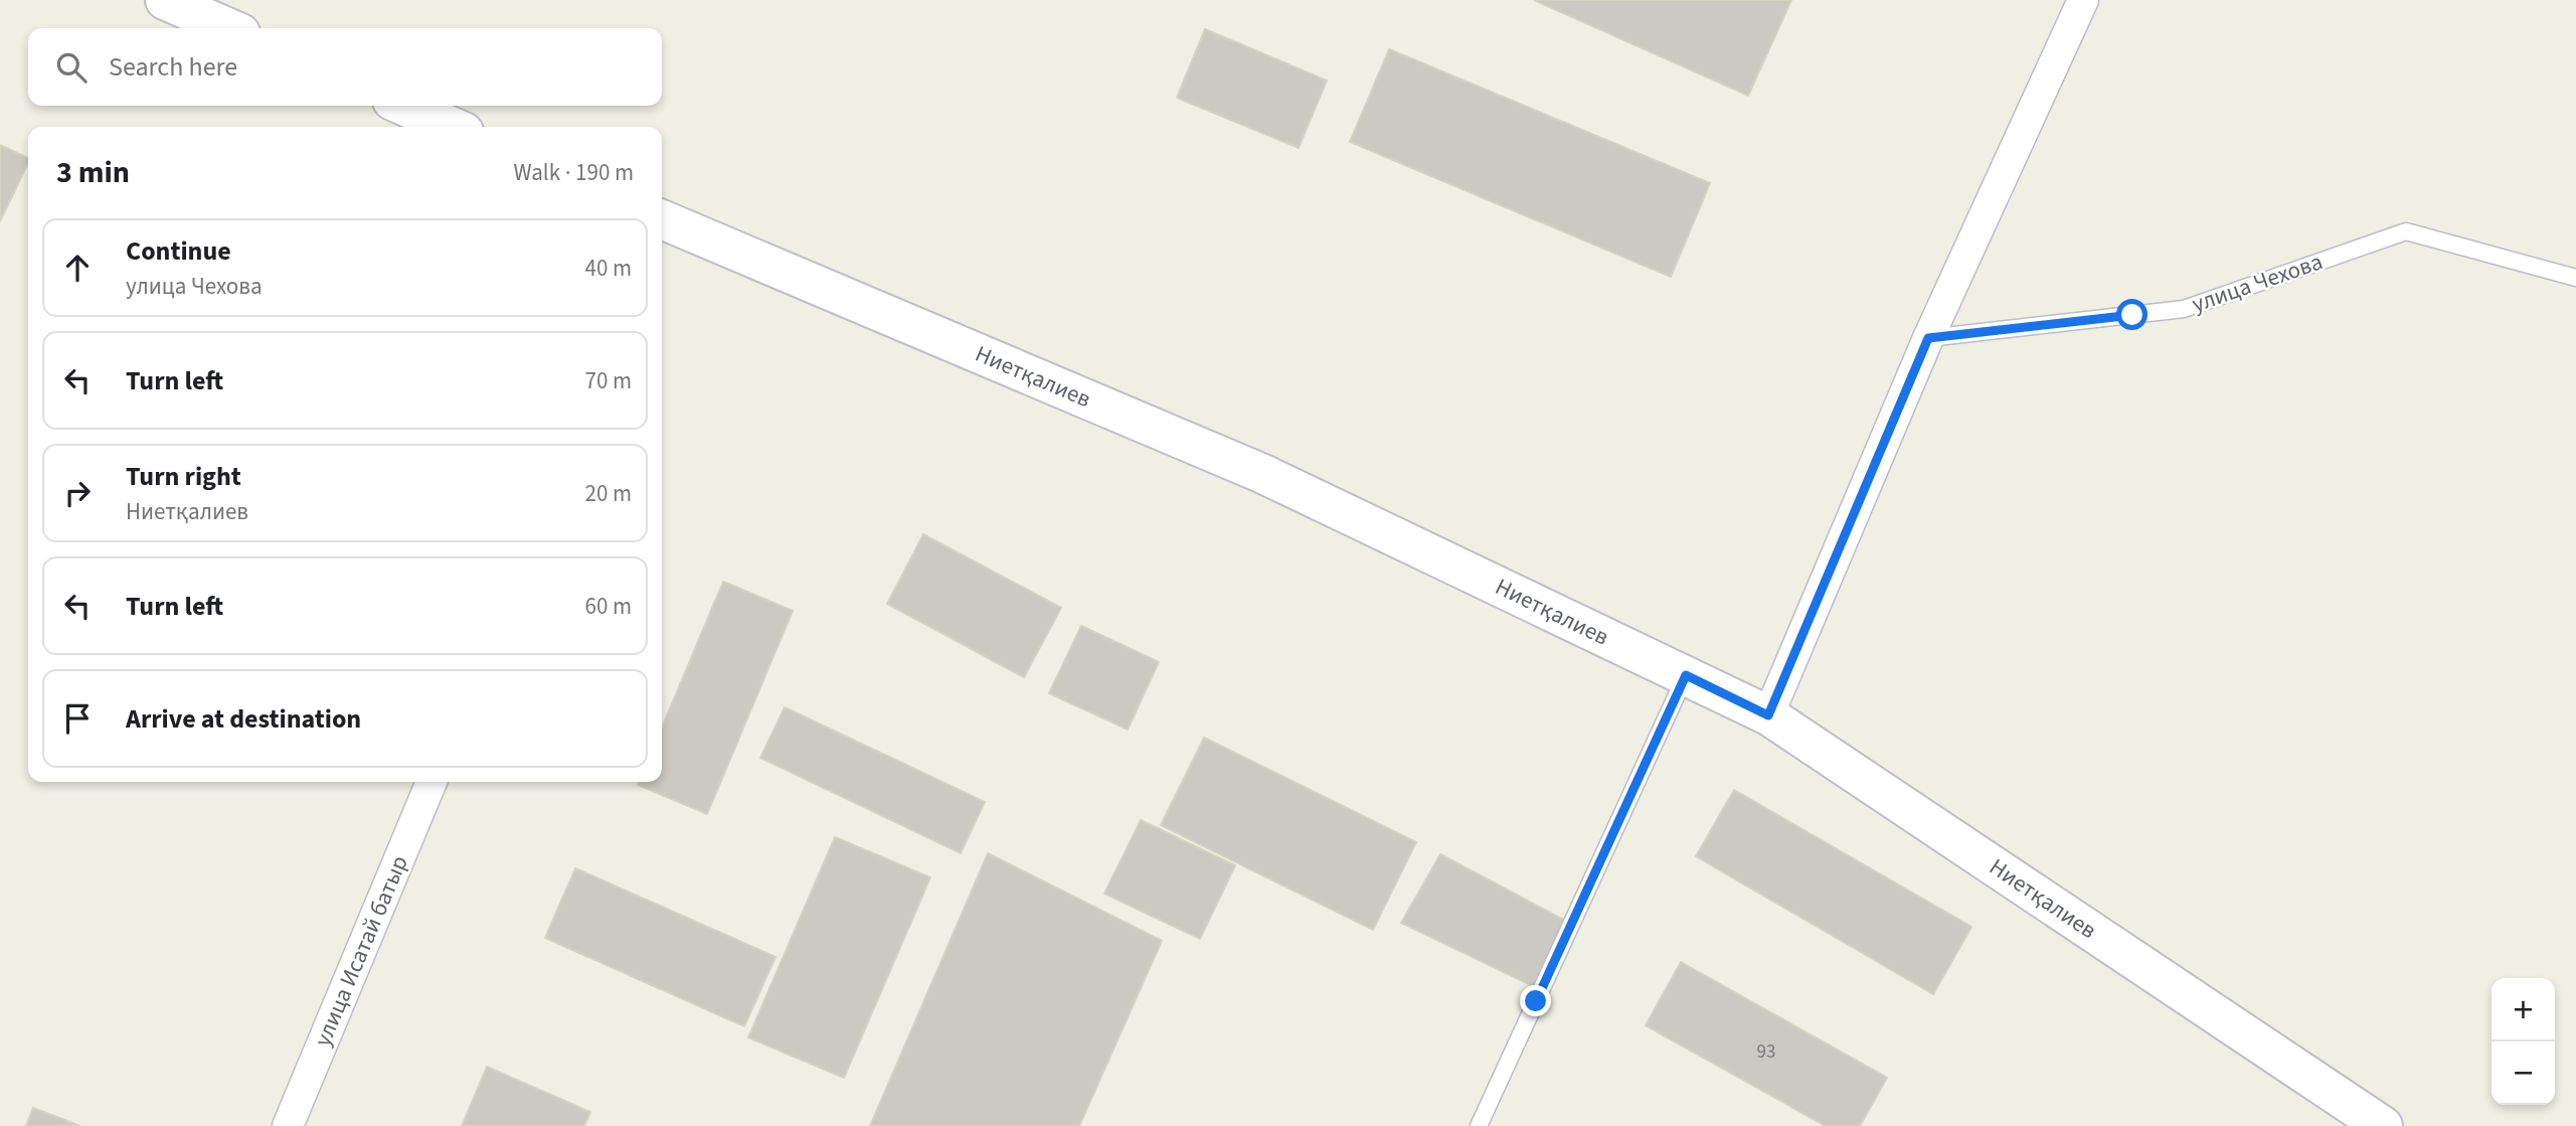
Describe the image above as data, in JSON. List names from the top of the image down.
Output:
{
  "streets": {
    "street": ["Ниетқалиев", "улица Исатай батыр"],
    "lane": ["улица Чехова"]
  },
  "house_numbers": ["93"],
  "page": {
    "search": "Search here",
    "heading": ["3 min", "Walk · 190 m"],
    "list": [
      ["Continue", "улица Чехова", "40 m"],
      ["Turn left", "70 m"],
      ["Turn right", "Ниетқалиев", "20 m"],
      ["Turn left", "60 m"],
      "Arrive at destination"
    ],
    "map_buttons": ["+", "−"]
  }
}
